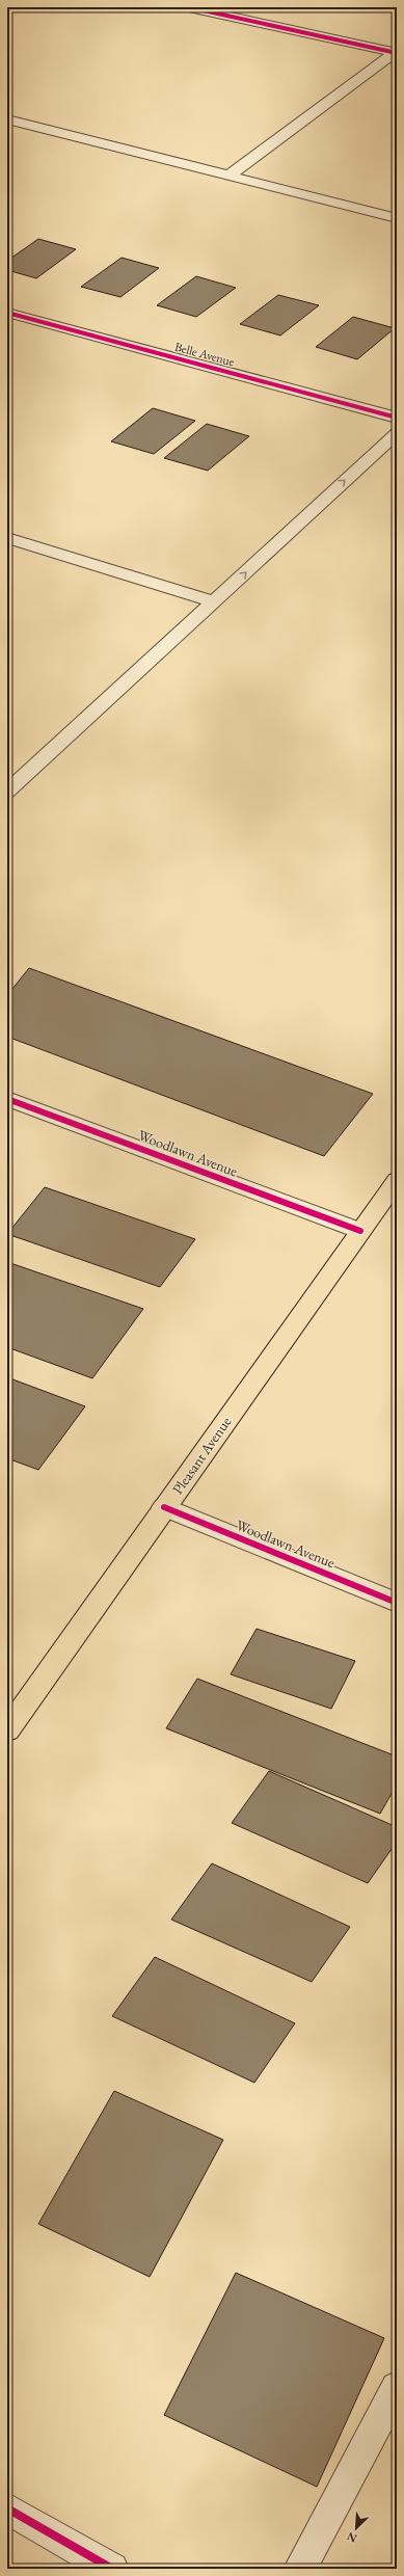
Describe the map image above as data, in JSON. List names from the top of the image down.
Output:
{
  "streets": {
    "main road": ["Pleasant Avenue"],
    "street": ["Belle Avenue", "Woodlawn Avenue"]
  },
  "crossings": [
    ["Woodlawn Avenue", "Pleasant Avenue"]
  ],
  "north": "bottom left"
}
